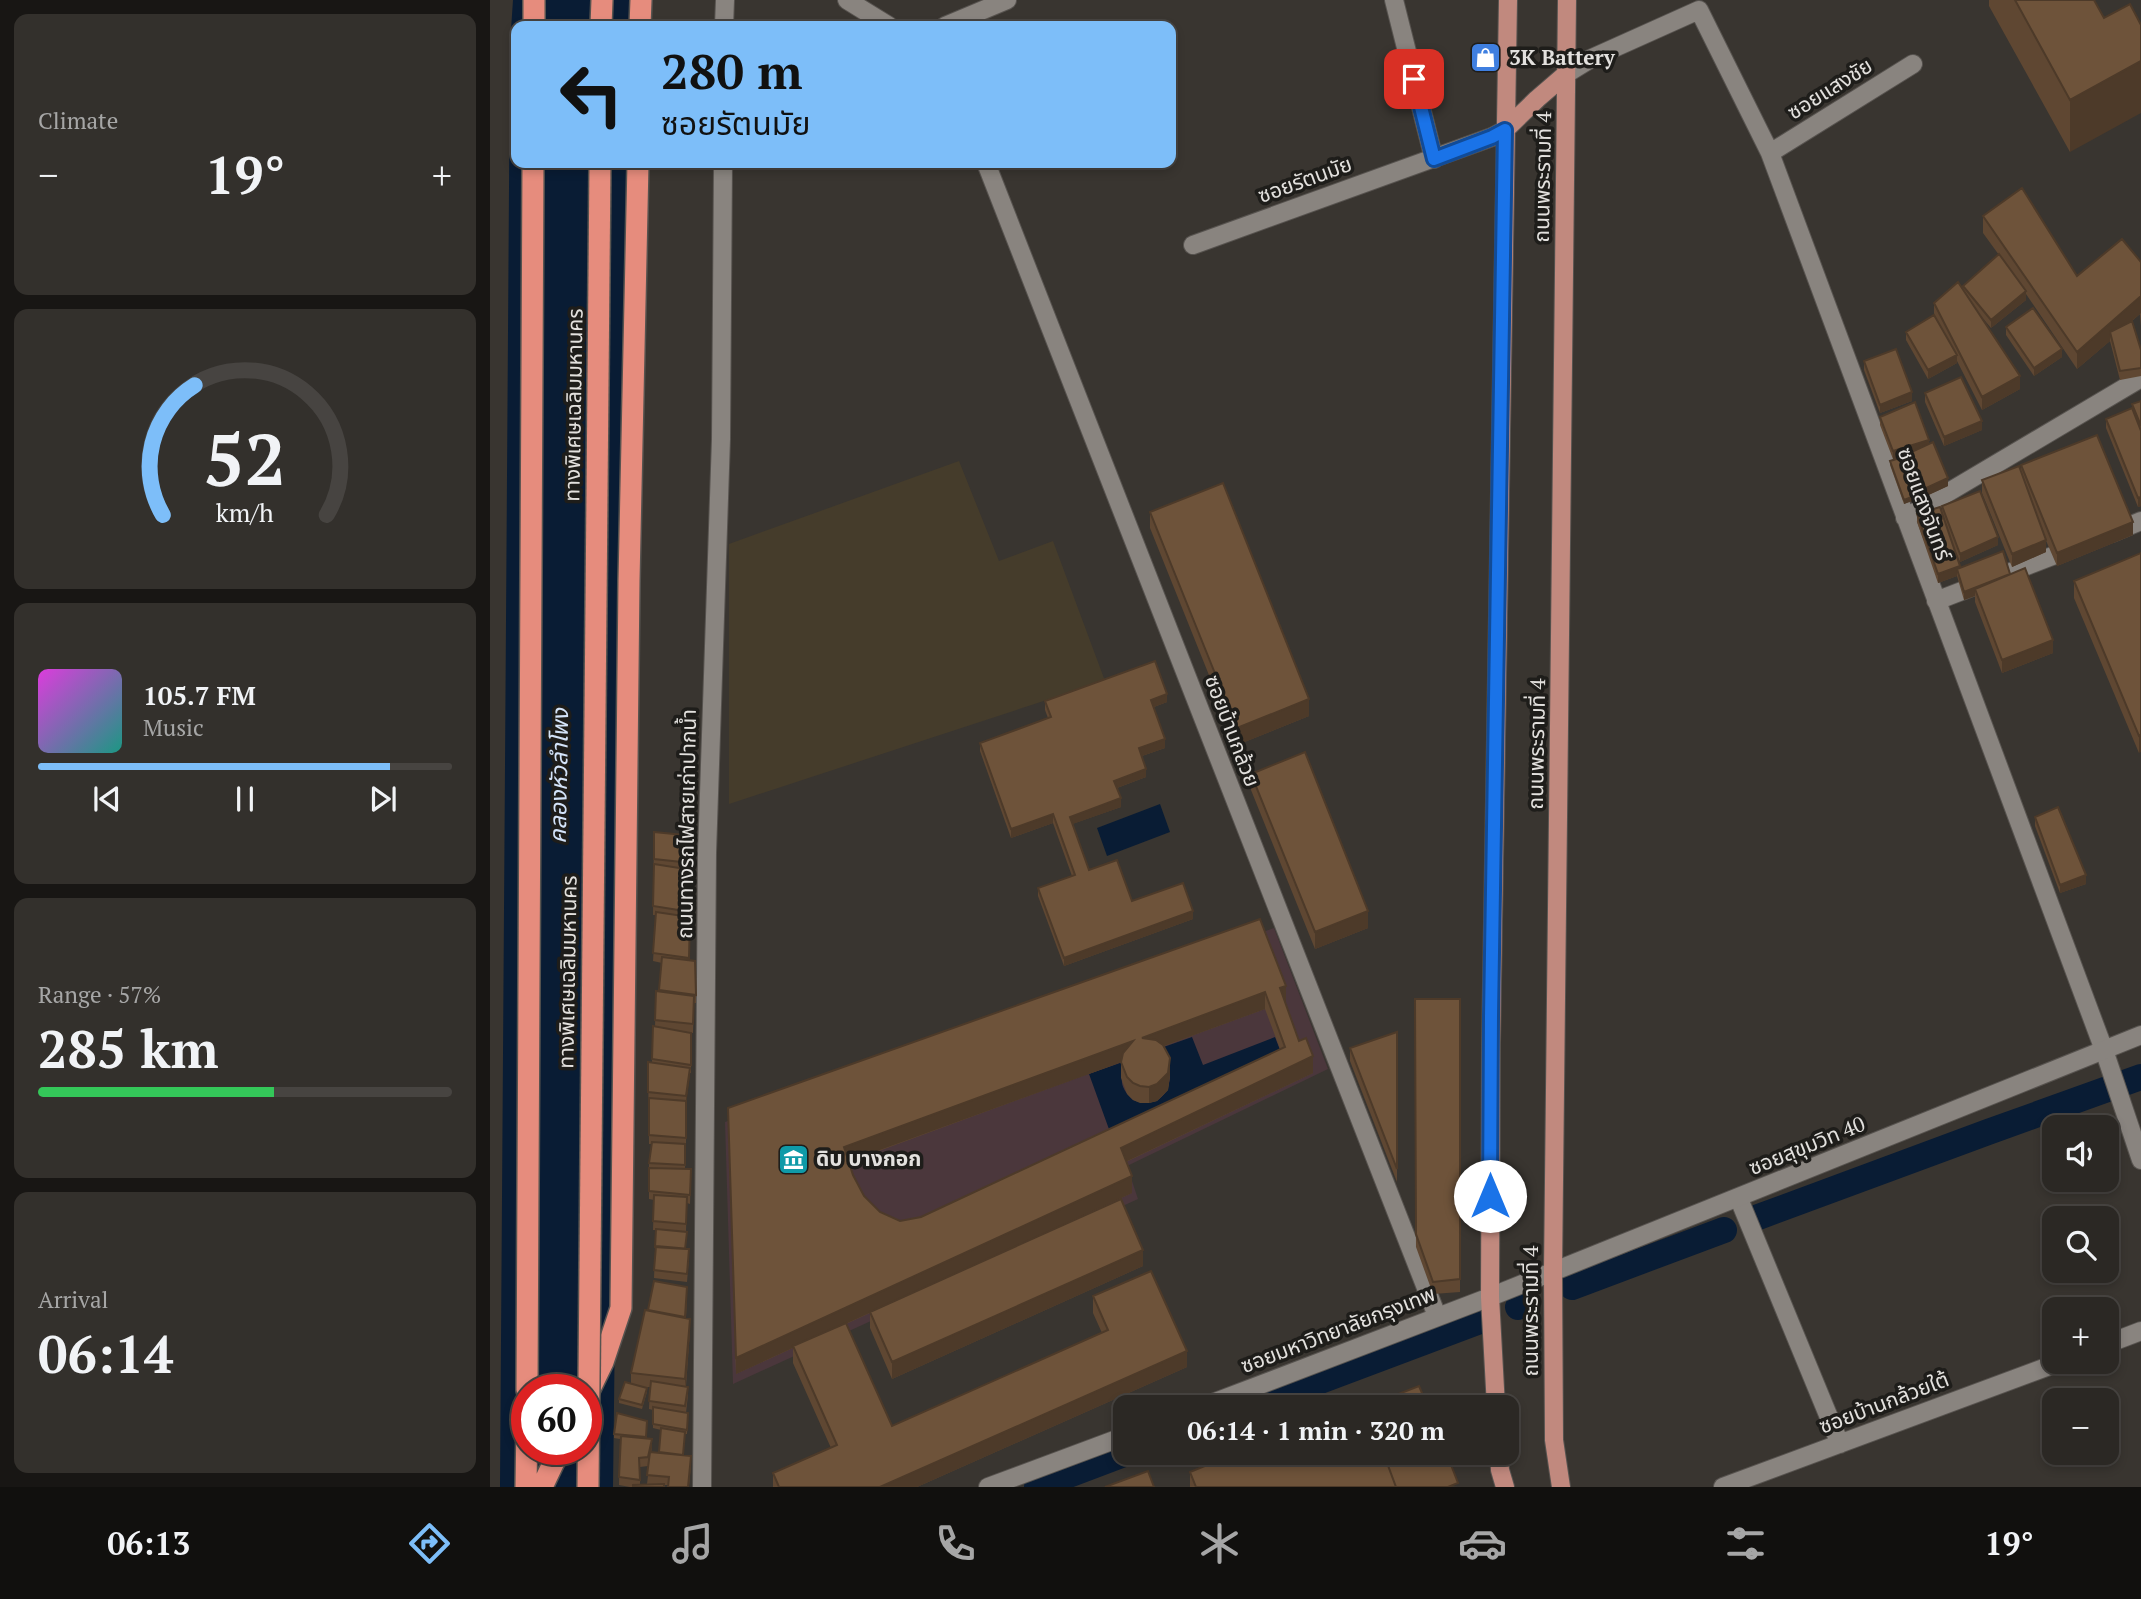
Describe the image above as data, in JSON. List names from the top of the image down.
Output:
{
  "streets": {
    "highway": ["ทางพิเศษเฉลิมมหานคร"],
    "main road": ["ถนนพระรามที่ 4"],
    "street": [
      "ซอยแสงชัย",
      "ซอยรัตนมัย",
      "ซอยแสงจันทร์",
      "ซอยบ้านกล้วย",
      "ถนนทางรถไฟสายเก่าปากน้ำ",
      "ซอยสุขุมวิท 40",
      "ซอยมหาวิทยาลัยกรุงเทพ",
      "ซอยบ้านกล้วยใต้"
    ]
  },
  "crossings": [
    ["ซอยแสงชัย", "ซอยแสงจันทร์"],
    ["ถนนพระรามที่ 4", "ซอยรัตนมัย"],
    ["ถนนพระรามที่ 4", "ซอยแสงจันทร์"],
    ["ถนนพระรามที่ 4", "ซอยสุขุมวิท 40"],
    ["ถนนพระรามที่ 4", "ซอยมหาวิทยาลัยกรุงเทพ"],
    ["ซอยแสงจันทร์", "ซอยสุขุมวิท 40"],
    ["ซอยบ้านกล้วย", "ซอยมหาวิทยาลัยกรุงเทพ"],
    ["ซอยสุขุมวิท 40", "ซอยมหาวิทยาลัยกรุงเทพ"]
  ],
  "water": ["คลองหัวลำโพง"],
  "places": {
    "shop": ["3K Battery"],
    "museum": ["ดิบ บางกอก"]
  },
  "page": {
    "tile": [
      "Climate",
      ["Range · 57%", "285 km"],
      ["Arrival", "06:14"]
    ],
    "turn": ["280 m", "ซอยรัตนมัย"],
    "heat": ["−", "19°", "+"],
    "song": ["105.7 FM", "Music"],
    "map_buttons": ["+", "−"],
    "limit": "60",
    "trip": "06:14 · 1 min · 320 m",
    "tabs": ["06:13", "19°"],
    "gauge": ["52", "km/h"]
  }
}
